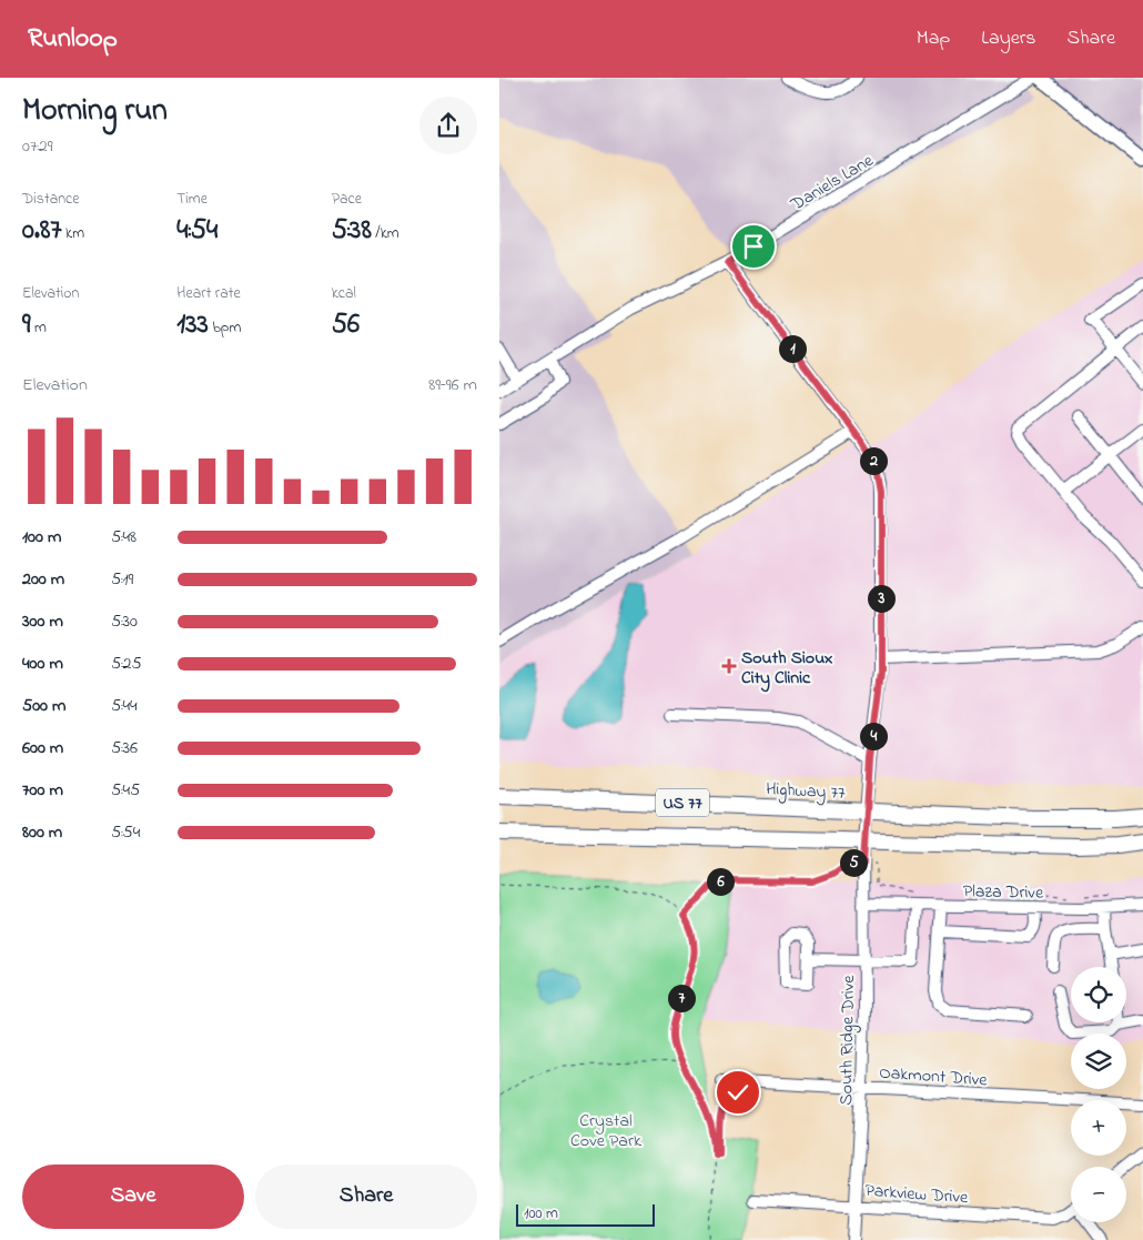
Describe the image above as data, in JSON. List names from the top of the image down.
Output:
{
  "streets": {
    "highway": ["Highway 77", "US 77"],
    "street": [
      "Daniels Lane",
      "Plaza Drive",
      "South Ridge Drive",
      "Oakmont Drive",
      "Parkview Drive"
    ]
  },
  "crossings": [
    ["Daniels Lane", "South Ridge Drive"],
    ["Highway 77", "South Ridge Drive"],
    ["US 77", "South Ridge Drive"],
    ["Plaza Drive", "South Ridge Drive"],
    ["South Ridge Drive", "Oakmont Drive"],
    ["South Ridge Drive", "Parkview Drive"]
  ],
  "parks": ["Crystal Cove Park"],
  "places": {
    "health": ["South Sioux City Clinic"]
  },
  "scale_bar": "100 m",
  "page": {
    "header": "Runloop",
    "nav": ["Map", "Layers", "Share"],
    "heading": ["Morning run", "07:29"],
    "stats": [
      ["Distance", "0.87 km"],
      ["Time", "4:54"],
      ["Pace", "5:38 /km"],
      ["Elevation", "9 m"],
      ["Heart rate", "133 bpm"],
      ["kcal", "56"]
    ],
    "pins": [
      "1",
      "2",
      "3",
      "4",
      "5",
      "6",
      "7"
    ],
    "chart": ["Elevation", "89–96 m"],
    "list": [
      {
        "name": "100 m",
        "note": "5:48"
      },
      {
        "name": "200 m",
        "note": "5:19"
      },
      {
        "name": "300 m",
        "note": "5:30"
      },
      {
        "name": "400 m",
        "note": "5:25"
      },
      {
        "name": "500 m",
        "note": "5:44"
      },
      {
        "name": "600 m",
        "note": "5:36"
      },
      {
        "name": "700 m",
        "note": "5:45"
      },
      {
        "name": "800 m",
        "note": "5:54"
      }
    ],
    "map_buttons": ["+", "−"],
    "buttons": ["Save", "Share"],
    "scale": "100 m"
  }
}
